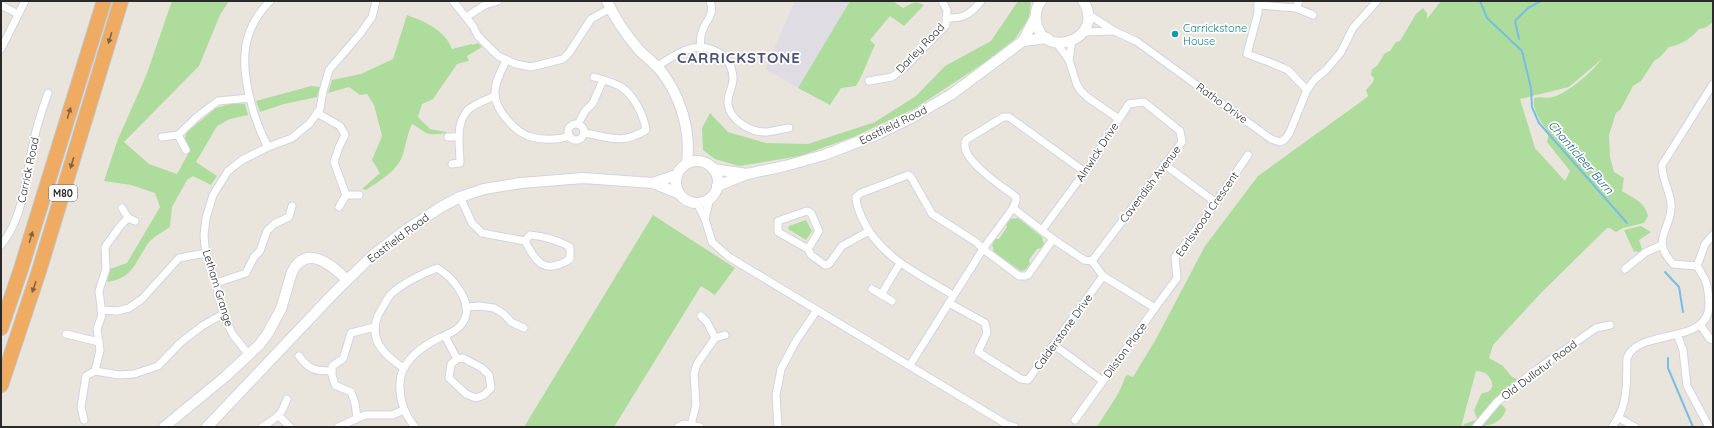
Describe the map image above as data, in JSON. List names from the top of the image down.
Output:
{
  "streets": {
    "highway": ["M80"],
    "street": [
      "Darley Road",
      "Ratho Drive",
      "Eastfield Road",
      "Alnwick Drive",
      "Carrick Road",
      "Cavendish Avenue",
      "Earlswood Crescent",
      "Letham Grange",
      "Calderstone Drive",
      "Dilston Place",
      "Old Dullatur Road"
    ]
  },
  "crossings": [
    ["Alnwick Drive", "Cavendish Avenue"],
    ["Earlswood Crescent", "Dilston Place"],
    ["Calderstone Drive", "Dilston Place"]
  ],
  "districts": ["CARRICKSTONE"],
  "water": ["Chanticleer Burn"],
  "places": ["Carrickstone House"]
}
